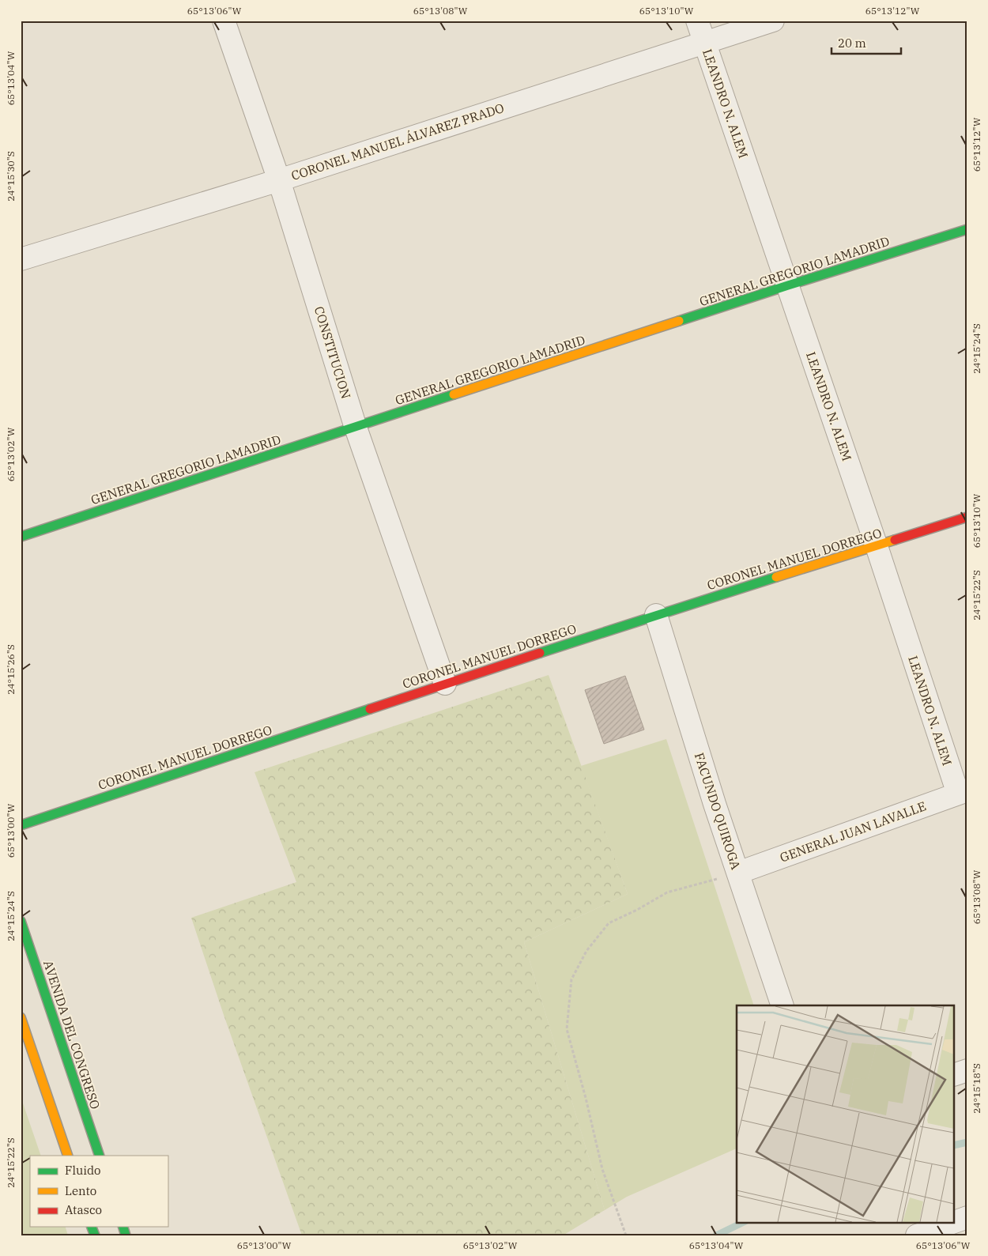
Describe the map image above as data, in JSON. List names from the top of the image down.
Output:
{
  "streets": {
    "street": [
      "LEANDRO N. ALEM",
      "CORONEL MANUEL ÁLVAREZ PRADO",
      "GENERAL GREGORIO LAMADRID",
      "CONSTITUCION",
      "CORONEL MANUEL DORREGO",
      "FACUNDO QUIROGA",
      "GENERAL JUAN LAVALLE",
      "AVENIDA DEL CONGRESO"
    ]
  },
  "crossings": [
    ["LEANDRO N. ALEM", "CORONEL MANUEL ÁLVAREZ PRADO"],
    ["LEANDRO N. ALEM", "GENERAL GREGORIO LAMADRID"],
    ["LEANDRO N. ALEM", "CORONEL MANUEL DORREGO"],
    ["LEANDRO N. ALEM", "GENERAL JUAN LAVALLE"],
    ["CORONEL MANUEL ÁLVAREZ PRADO", "CONSTITUCION"],
    ["GENERAL GREGORIO LAMADRID", "CONSTITUCION"],
    ["CONSTITUCION", "CORONEL MANUEL DORREGO"],
    ["CORONEL MANUEL DORREGO", "FACUNDO QUIROGA"],
    ["FACUNDO QUIROGA", "GENERAL JUAN LAVALLE"]
  ],
  "legend": ["Fluido", "Lento", "Atasco"],
  "scale_bar": "20 m",
  "coordinates": [
    "65°13'06\"W",
    "65°13'08\"W",
    "65°13'10\"W",
    "65°13'12\"W",
    "65°13'04\"W",
    "24°15'30\"S",
    "24°15'24\"S",
    "65°13'02\"W",
    "24°15'22\"S",
    "24°15'26\"S",
    "65°13'00\"W",
    "24°15'18\"S"
  ]
}
